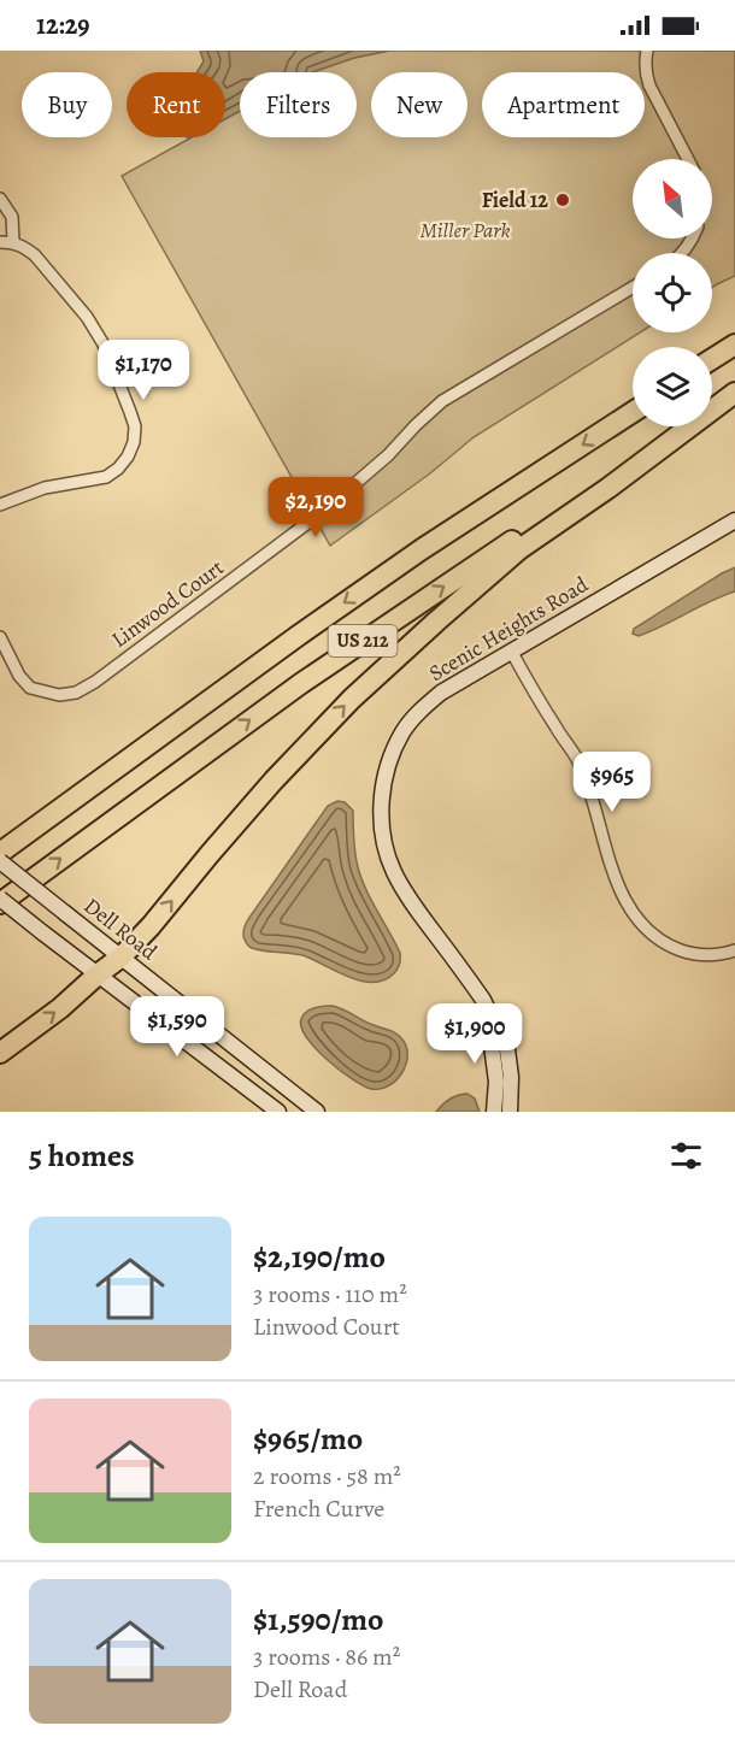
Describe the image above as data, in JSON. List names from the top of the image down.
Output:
{
  "streets": {
    "highway": ["US 212"],
    "street": ["Linwood Court", "Scenic Heights Road", "Dell Road"]
  },
  "parks": ["Miller Park"],
  "places": ["Field 12"],
  "north": "top left",
  "page": {
    "status": "12:29",
    "chip": [
      "Buy",
      "Rent",
      "Filters",
      "New",
      "Apartment"
    ],
    "price": [
      "$1,170",
      "$2,190",
      "$965",
      "$1,590",
      "$1,900"
    ],
    "heading": "5 homes",
    "list": [
      {
        "name": "$2,190/mo",
        "note": "3 rooms · 110 m² · Linwood Court"
      },
      {
        "name": "$965/mo",
        "note": "2 rooms · 58 m² · French Curve"
      },
      {
        "name": "$1,590/mo",
        "note": "3 rooms · 86 m² · Dell Road"
      }
    ]
  }
}
